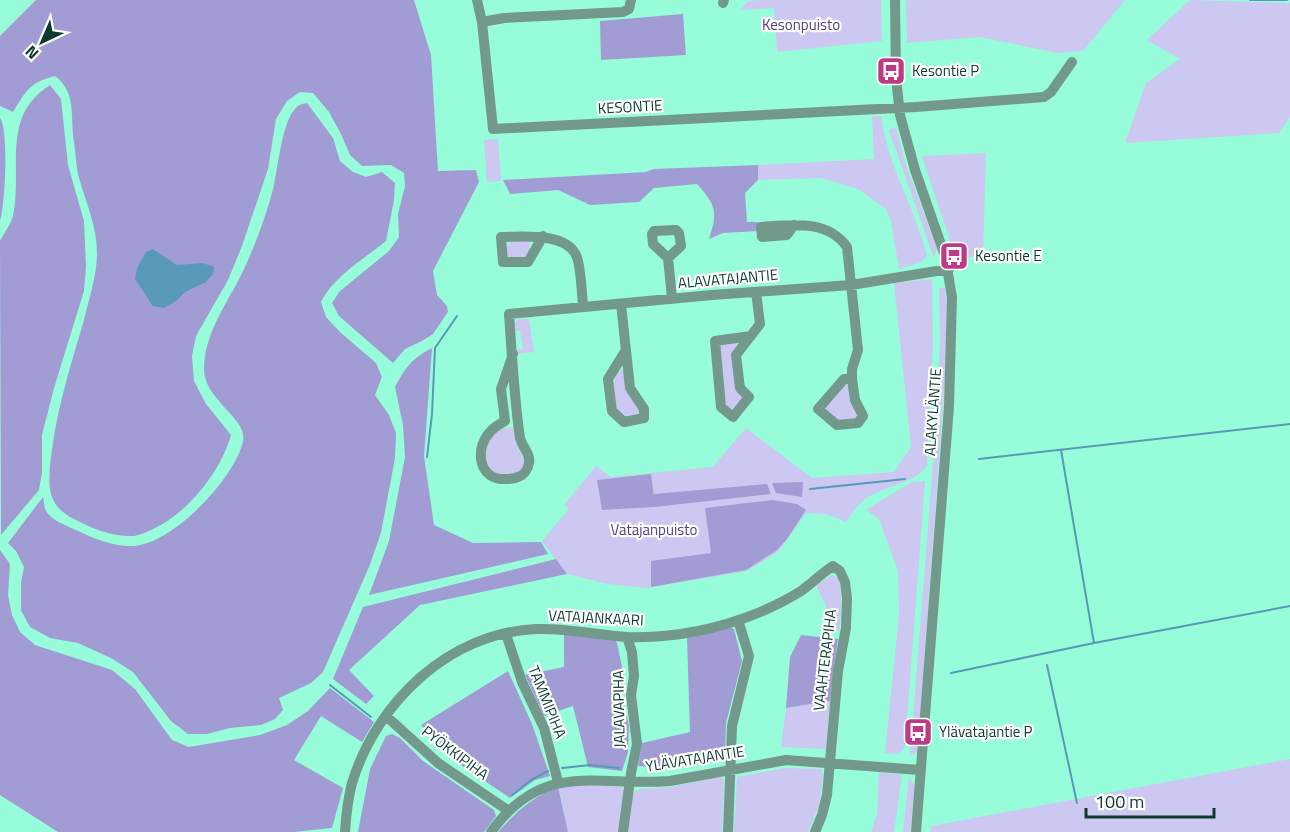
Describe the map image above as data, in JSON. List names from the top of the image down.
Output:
{
  "streets": {
    "street": [
      "KESONTIE",
      "ALAVATAJANTIE",
      "ALAKYLÄNTIE",
      "VATAJANKAARI",
      "VAAHTERAPIHA",
      "TAMMIPIHA",
      "JALAVAPIHA",
      "PYÖKKIPIHA",
      "YLÄVATAJANTIE"
    ]
  },
  "crossings": [
    ["KESONTIE", "ALAKYLÄNTIE"],
    ["ALAVATAJANTIE", "ALAKYLÄNTIE"],
    ["ALAKYLÄNTIE", "YLÄVATAJANTIE"],
    ["VATAJANKAARI", "VAAHTERAPIHA"],
    ["VATAJANKAARI", "TAMMIPIHA"],
    ["VATAJANKAARI", "JALAVAPIHA"],
    ["VATAJANKAARI", "PYÖKKIPIHA"],
    ["VAAHTERAPIHA", "YLÄVATAJANTIE"],
    ["TAMMIPIHA", "YLÄVATAJANTIE"],
    ["JALAVAPIHA", "YLÄVATAJANTIE"],
    ["PYÖKKIPIHA", "YLÄVATAJANTIE"]
  ],
  "parks": ["Kesonpuisto", "Vatajanpuisto"],
  "places": {
    "bus stop": ["Kesontie P", "Kesontie E", "Ylävatajantie P"]
  },
  "scale_bar": "100 m",
  "north": "bottom left"
}
